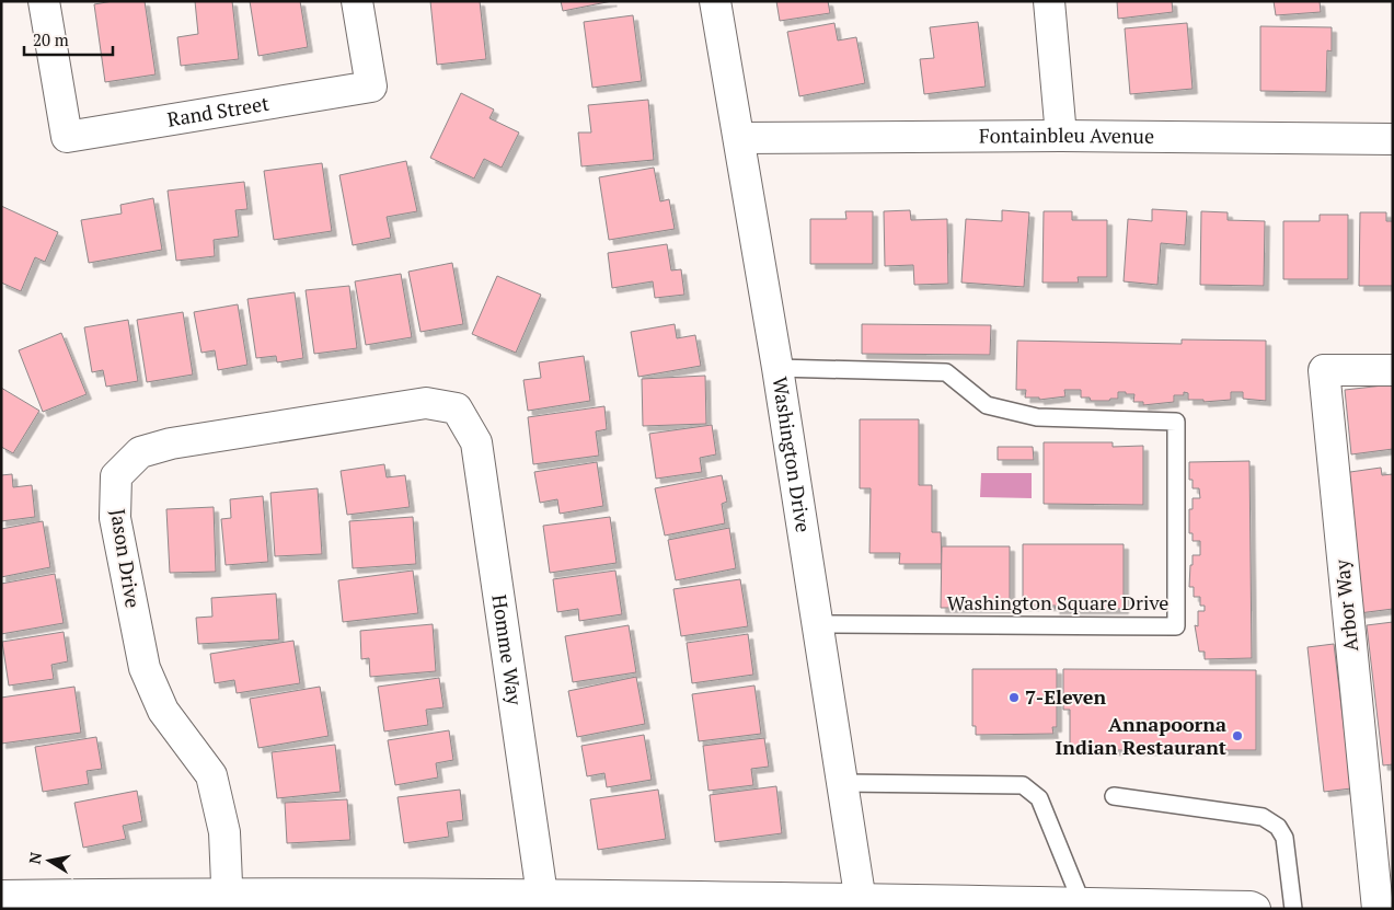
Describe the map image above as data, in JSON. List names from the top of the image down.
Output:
{
  "streets": {
    "street": [
      "Rand Street",
      "Fontainbleu Avenue",
      "Washington Drive",
      "Jason Drive",
      "Arbor Way",
      "Homme Way"
    ],
    "lane": ["Washington Square Drive"]
  },
  "crossings": [
    ["Fontainbleu Avenue", "Washington Drive"],
    ["Washington Drive", "Washington Square Drive"],
    ["Jason Drive", "Homme Way"]
  ],
  "places": ["7-Eleven", "Annapoorna Indian Restaurant"],
  "scale_bar": "20 m",
  "north": "left"
}
